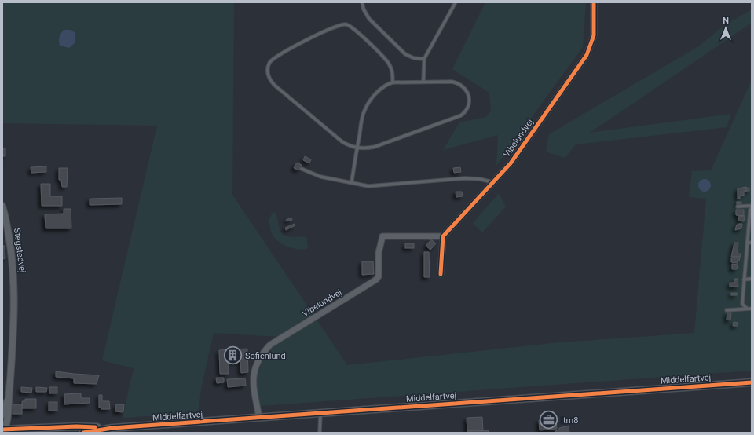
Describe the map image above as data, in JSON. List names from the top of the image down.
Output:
{
  "streets": {
    "main road": ["Middelfartvej"],
    "street": ["Vibelundvej", "Stegstedvej"]
  },
  "crossings": [
    ["Vibelundvej", "Middelfartvej"],
    ["Stegstedvej", "Middelfartvej"]
  ],
  "places": {
    "building": ["Sofienlund"],
    "office": ["Itm8"]
  },
  "north": "top"
}
